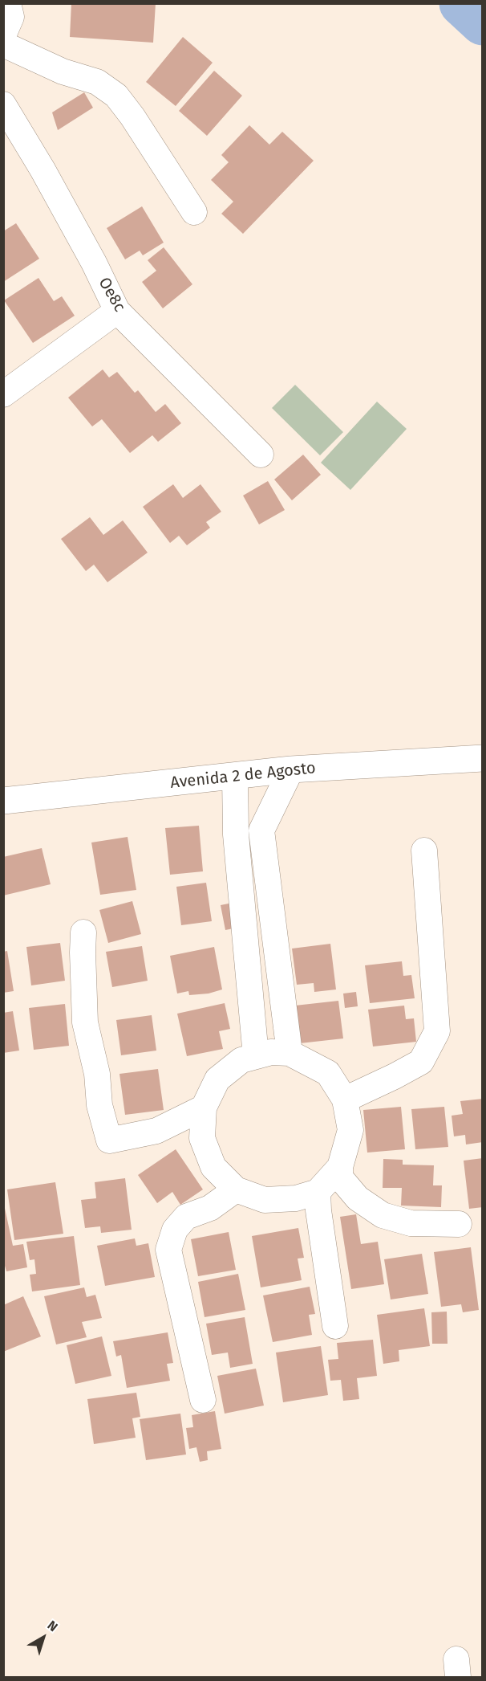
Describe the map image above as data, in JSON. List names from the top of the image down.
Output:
{
  "streets": {
    "main road": ["Avenida 2 de Agosto"],
    "street": ["Oe8c"]
  },
  "north": "top right"
}
